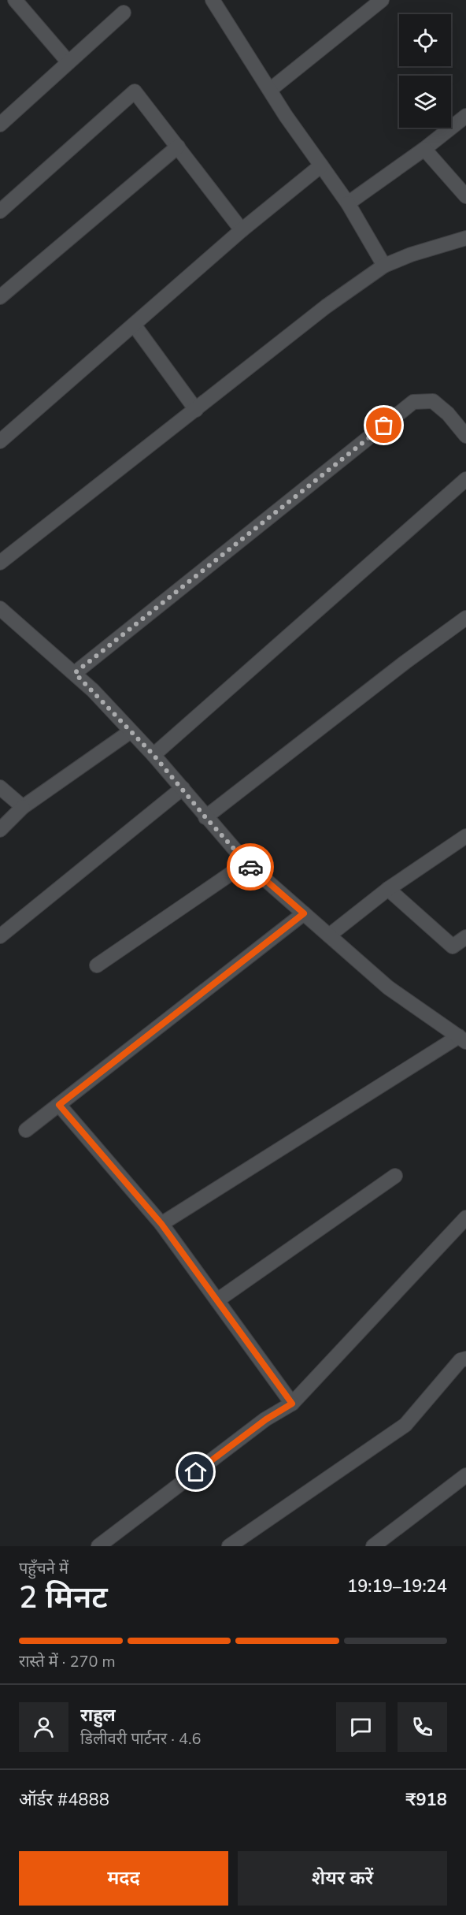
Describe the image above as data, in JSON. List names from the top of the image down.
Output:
{
  "page": {
    "heading": ["2 मिनट", "पहुँचने में", "19:19–19:24"],
    "panel": [
      "राहुल",
      "डिलीवरी पार्टनर · 4.6",
      "ऑर्डर #4888",
      "₹918"
    ],
    "bar": "रास्ते में · 270 m",
    "buttons": ["मदद", "शेयर करें"]
  }
}
